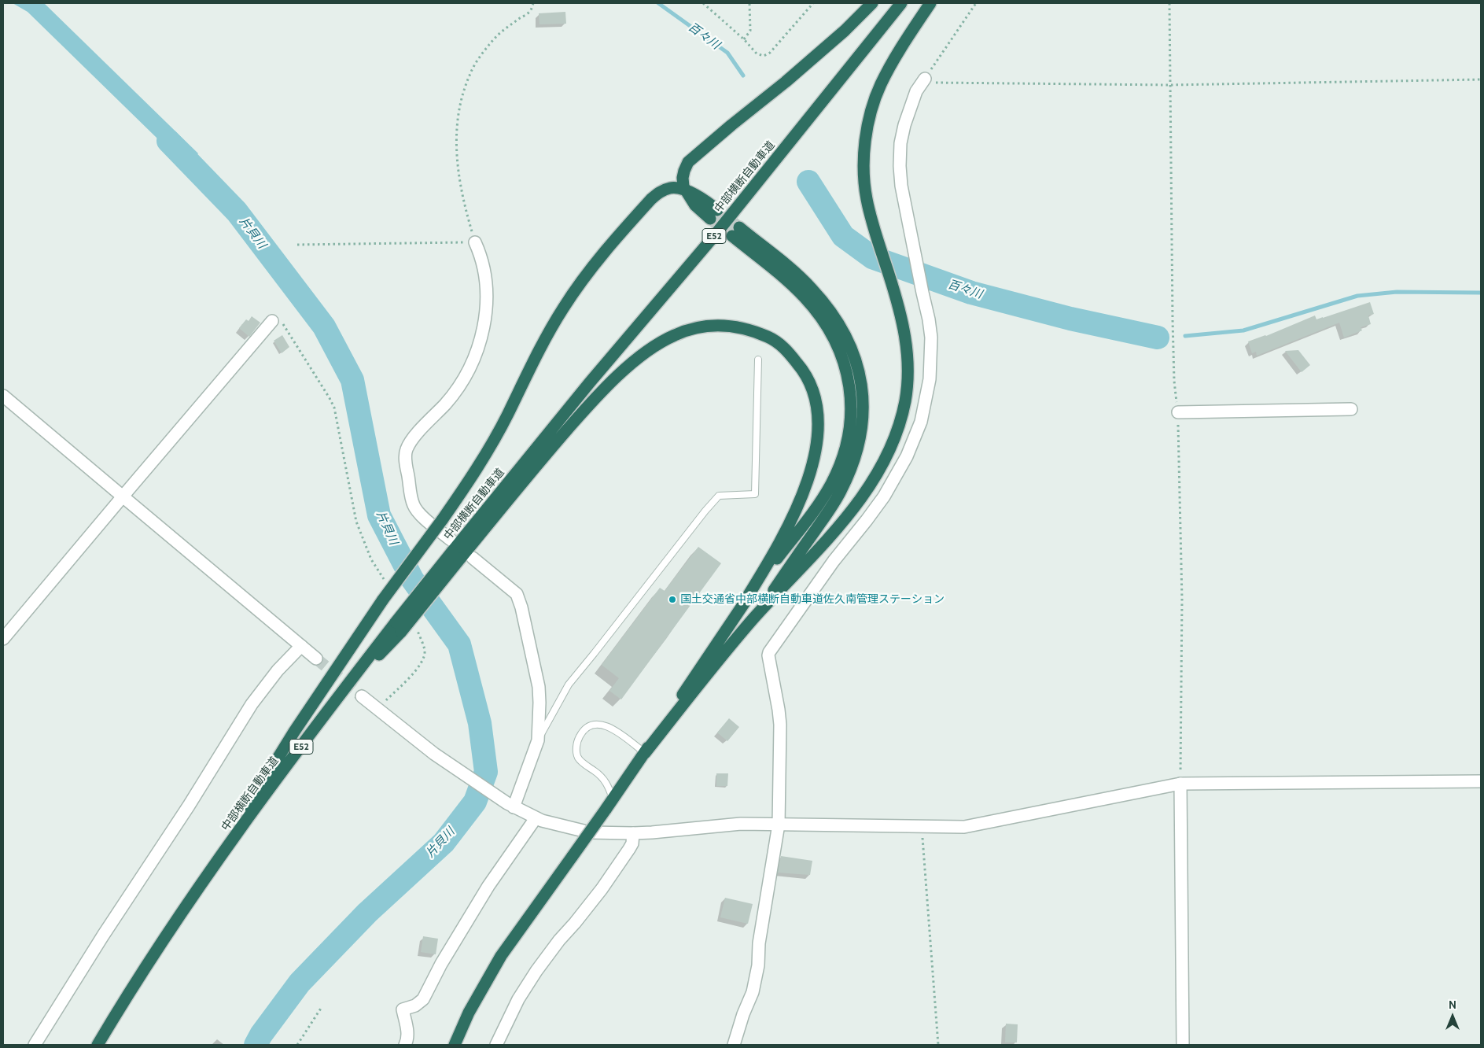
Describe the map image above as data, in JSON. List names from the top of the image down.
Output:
{
  "streets": {
    "highway": ["中部横断自動車道", "E52"]
  },
  "water": ["百々川", "片貝川"],
  "places": ["国土交通省中部横断自動車道佐久南管理ステーション"],
  "north": "top"
}
